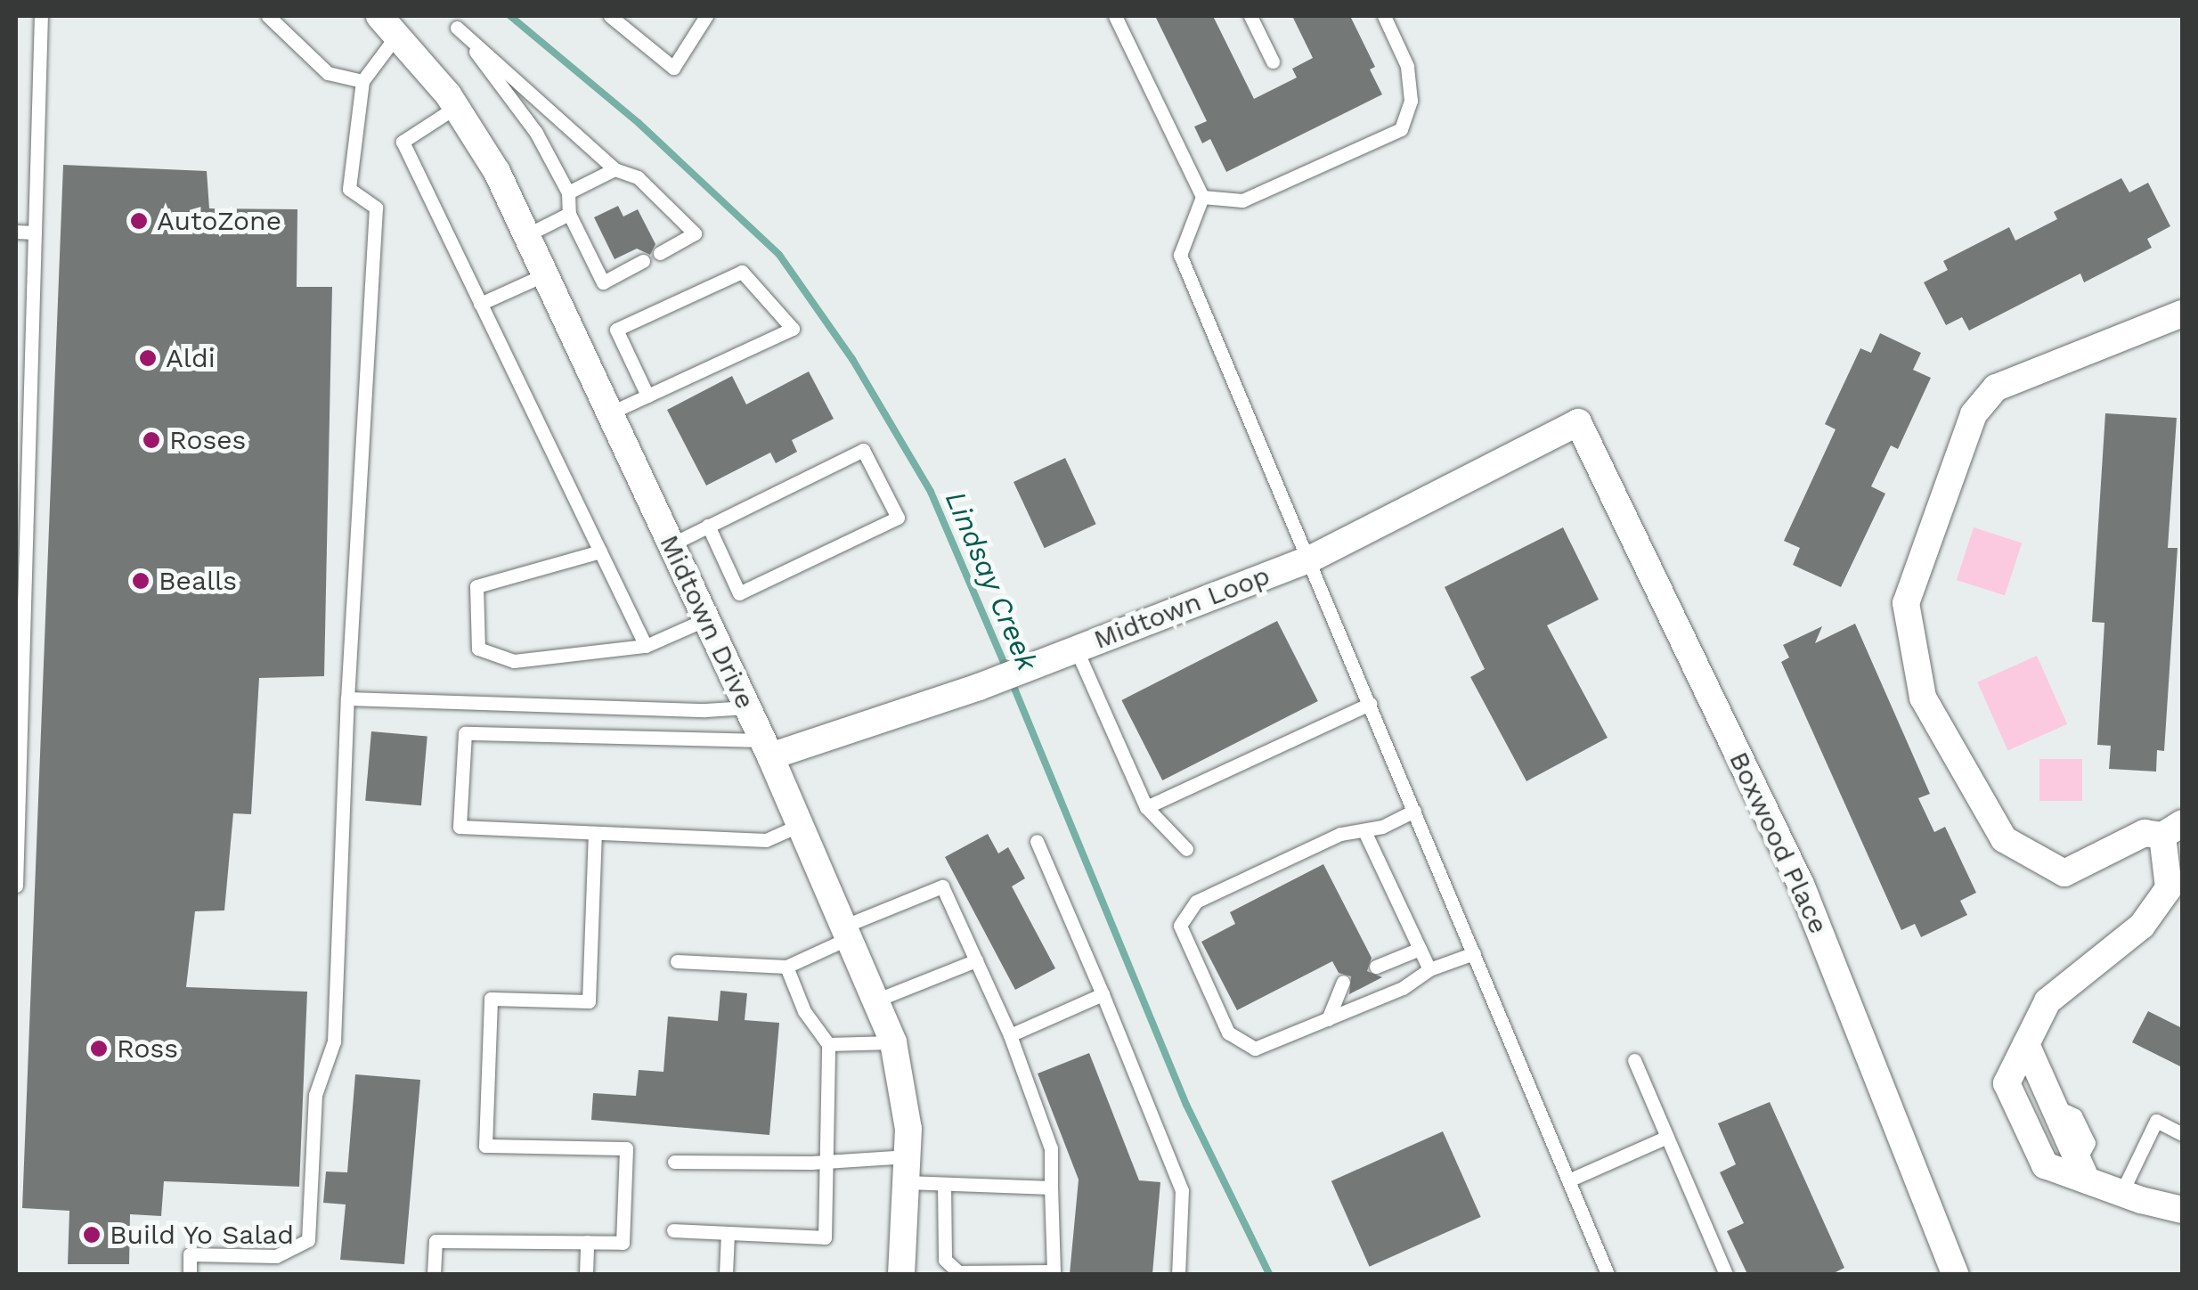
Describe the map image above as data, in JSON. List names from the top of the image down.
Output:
{
  "streets": {
    "street": ["Midtown Loop", "Midtown Drive", "Boxwood Place"]
  },
  "crossings": [
    ["Midtown Loop", "Midtown Drive"],
    ["Midtown Loop", "Boxwood Place"]
  ],
  "water": ["Lindsay Creek"],
  "places": [
    "AutoZone",
    "Aldi",
    "Roses",
    "Bealls",
    "Ross",
    "Build Yo Salad"
  ]
}
